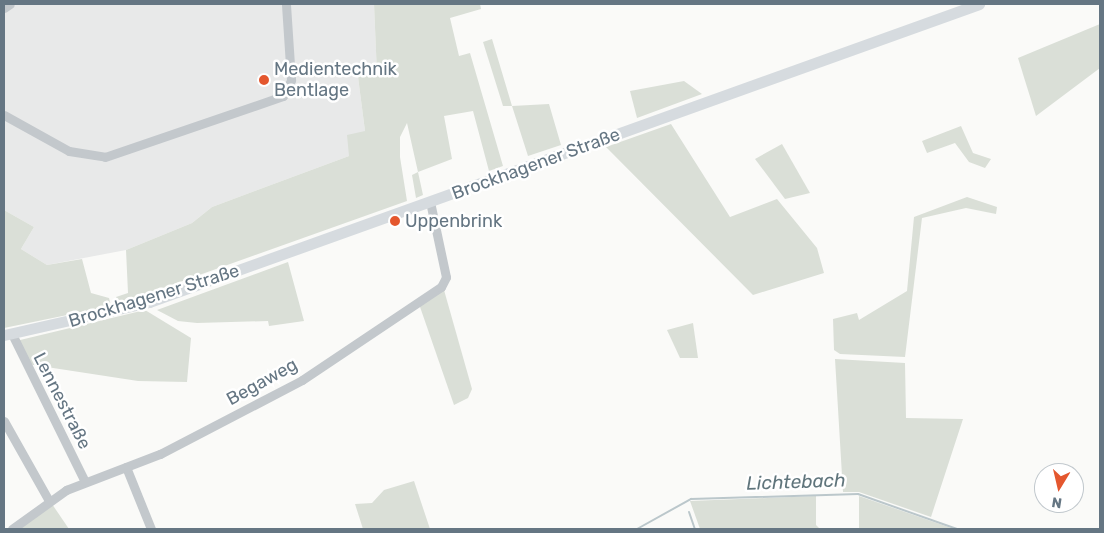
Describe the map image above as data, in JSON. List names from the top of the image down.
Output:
{
  "streets": {
    "main road": ["Brockhagener Straße"],
    "street": ["Begaweg", "Lennestraße"]
  },
  "crossings": [
    ["Brockhagener Straße", "Begaweg"],
    ["Brockhagener Straße", "Lennestraße"],
    ["Begaweg", "Lennestraße"]
  ],
  "water": ["Lichtebach"],
  "places": ["Medientechnik Bentlage", "Uppenbrink"],
  "north": "bottom"
}
